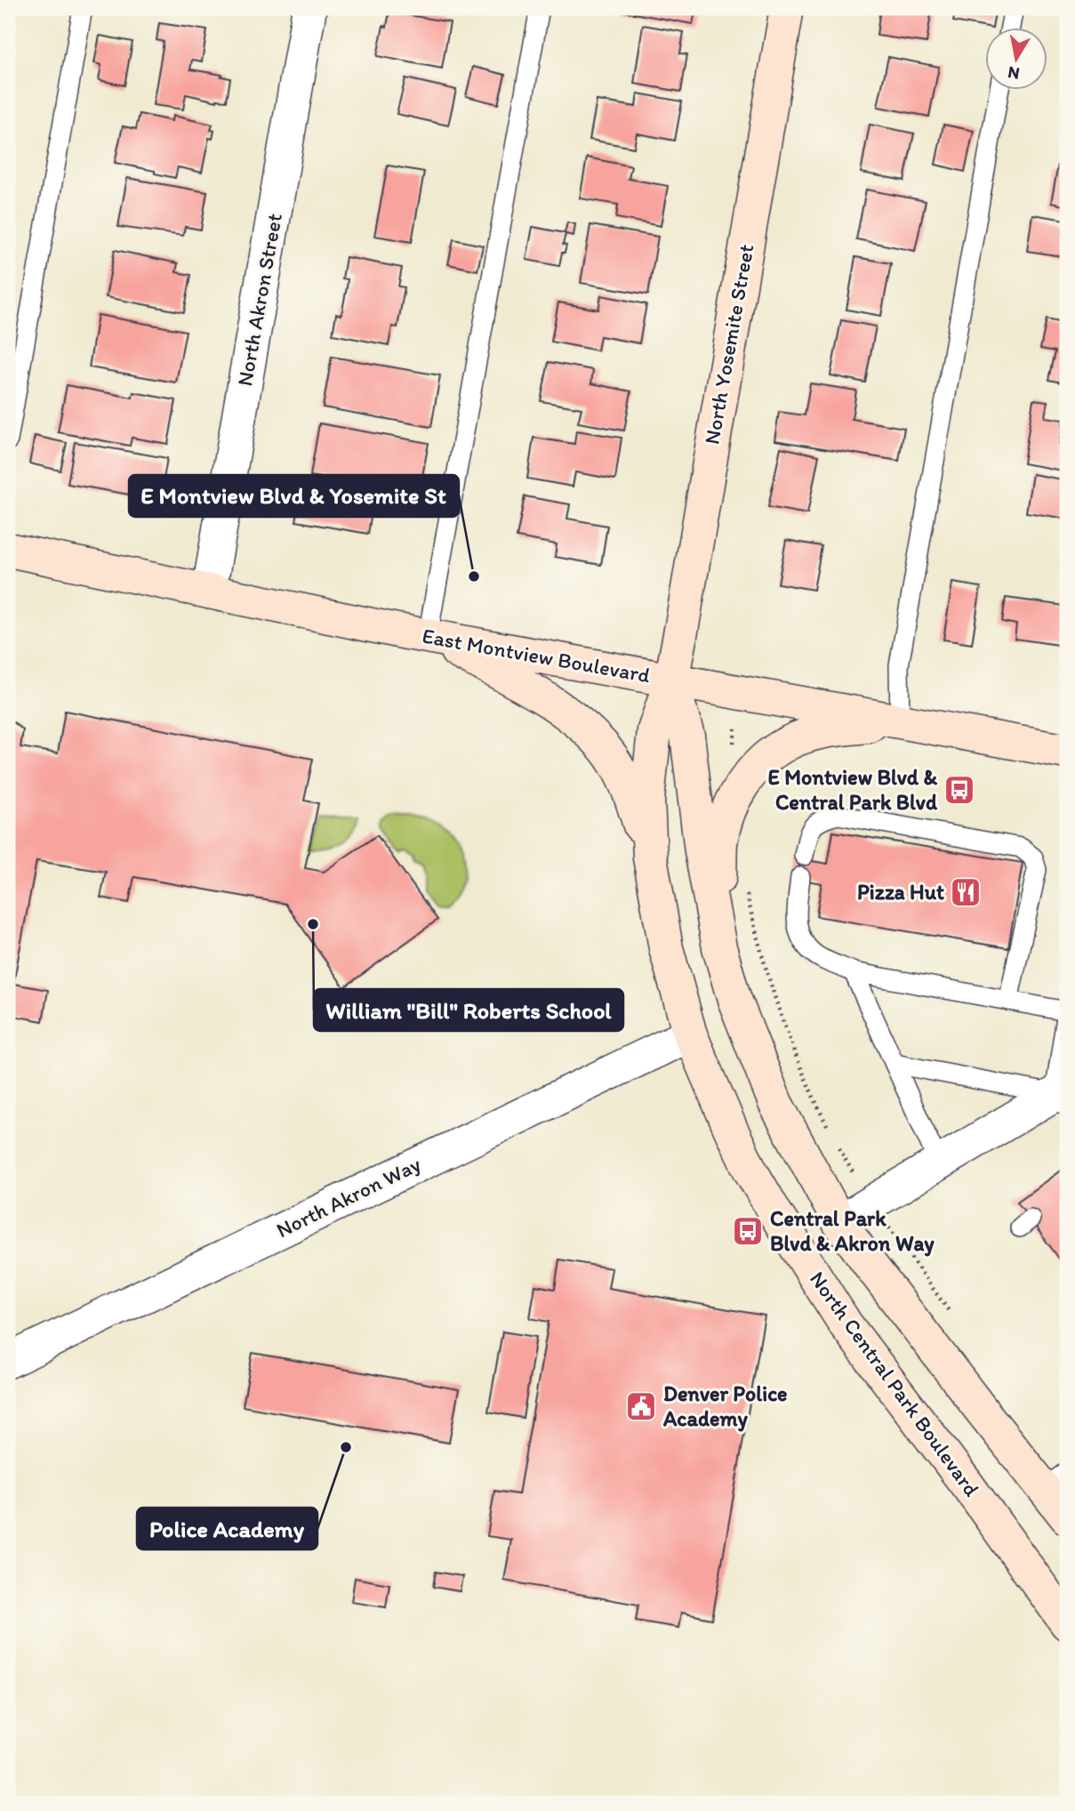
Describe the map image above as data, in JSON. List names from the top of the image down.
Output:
{
  "streets": {
    "main road": ["North Yosemite Street", "East Montview Boulevard", "North Central Park Boulevard"],
    "street": ["North Akron Street", "North Akron Way"]
  },
  "crossings": [
    ["North Akron Street", "East Montview Boulevard"],
    ["North Yosemite Street", "East Montview Boulevard"],
    ["North Yosemite Street", "North Central Park Boulevard"],
    ["East Montview Boulevard", "North Central Park Boulevard"],
    ["North Akron Way", "North Central Park Boulevard"]
  ],
  "places": {
    "other": ["E Montview Blvd & Yosemite St", "William \"Bill\" Roberts School", "Police Academy"],
    "bus stop": ["E Montview Blvd & Central Park Blvd", "Central Park Blvd & Akron Way"],
    "restaurant": ["Pizza Hut"],
    "public building": ["Denver Police Academy"]
  },
  "north": "bottom"
}
